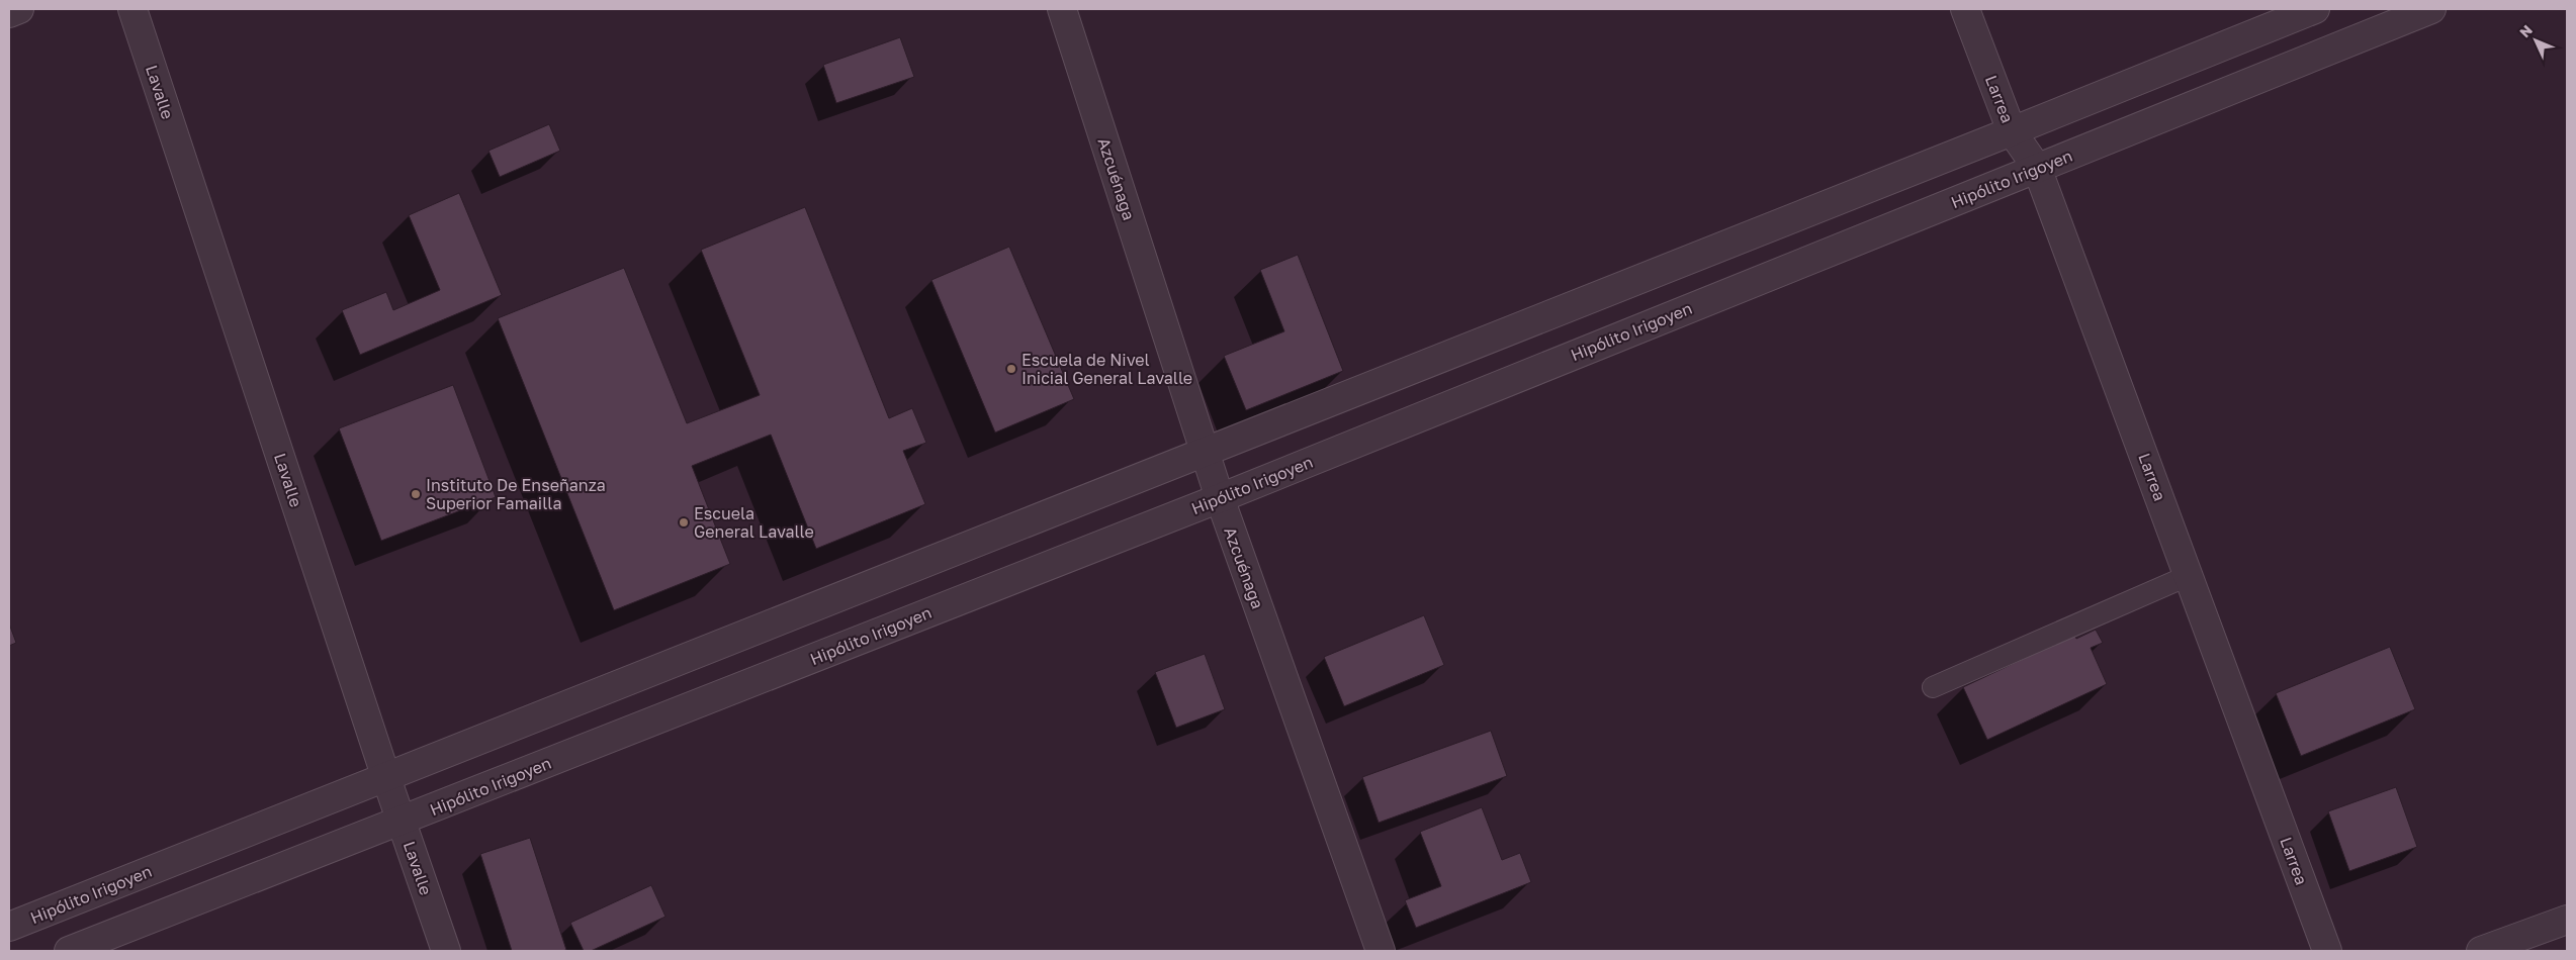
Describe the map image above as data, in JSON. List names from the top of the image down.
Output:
{
  "streets": {
    "street": [
      "Lavalle",
      "Larrea",
      "Azcuénaga",
      "Hipólito Irigoyen"
    ]
  },
  "crossings": [
    ["Lavalle", "Hipólito Irigoyen"],
    ["Larrea", "Hipólito Irigoyen"],
    ["Azcuénaga", "Hipólito Irigoyen"]
  ],
  "places": ["Escuela de Nivel Inicial General Lavalle", "Instituto De Enseñanza Superior Famailla", "Escuela General Lavalle"],
  "north": "top left"
}
